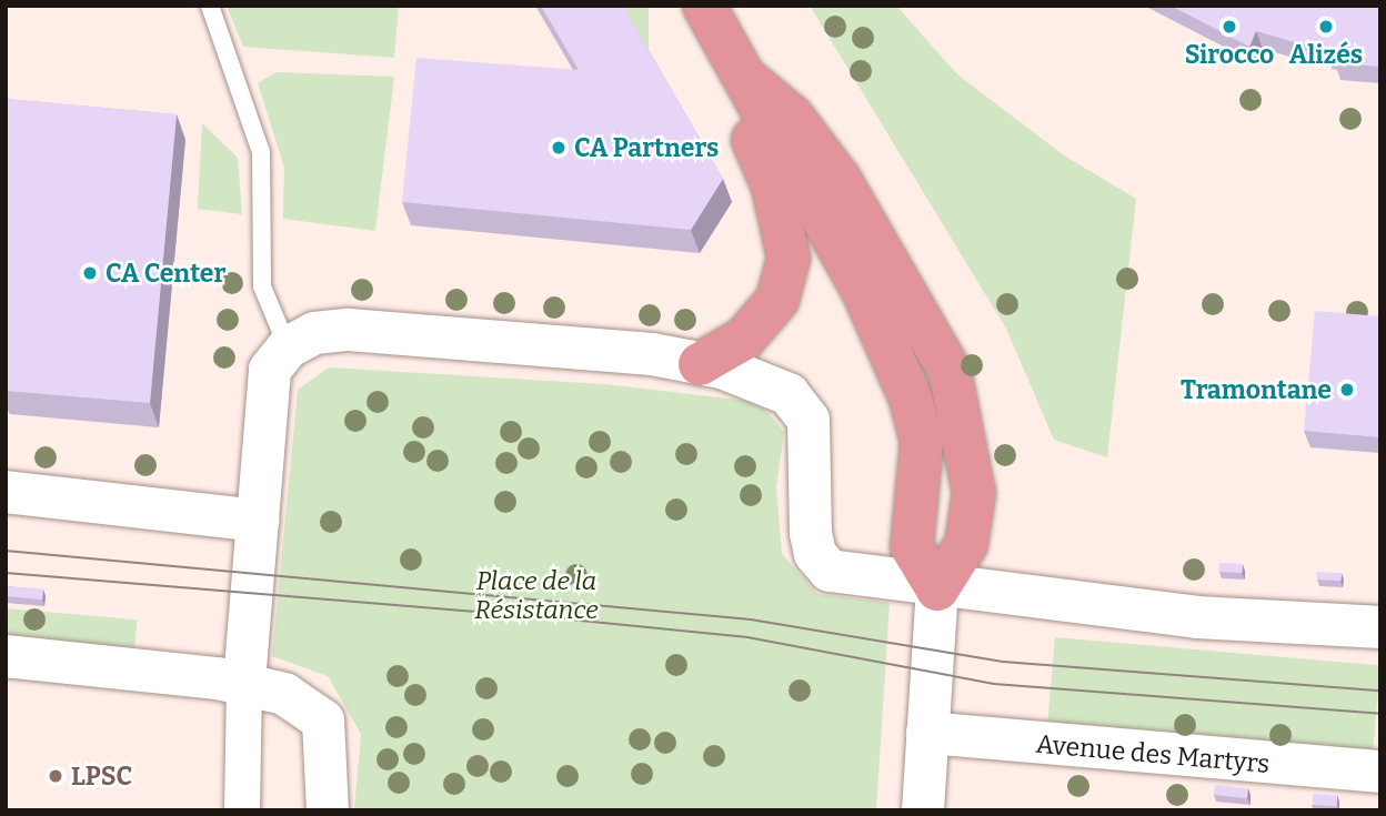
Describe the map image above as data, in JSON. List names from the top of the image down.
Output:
{
  "streets": {
    "main road": ["Avenue des Martyrs"]
  },
  "parks": ["Place de la Résistance"],
  "places": [
    "Sirocco",
    "Alizés",
    "CA Partners",
    "CA Center",
    "Tramontane",
    "LPSC"
  ]
}
